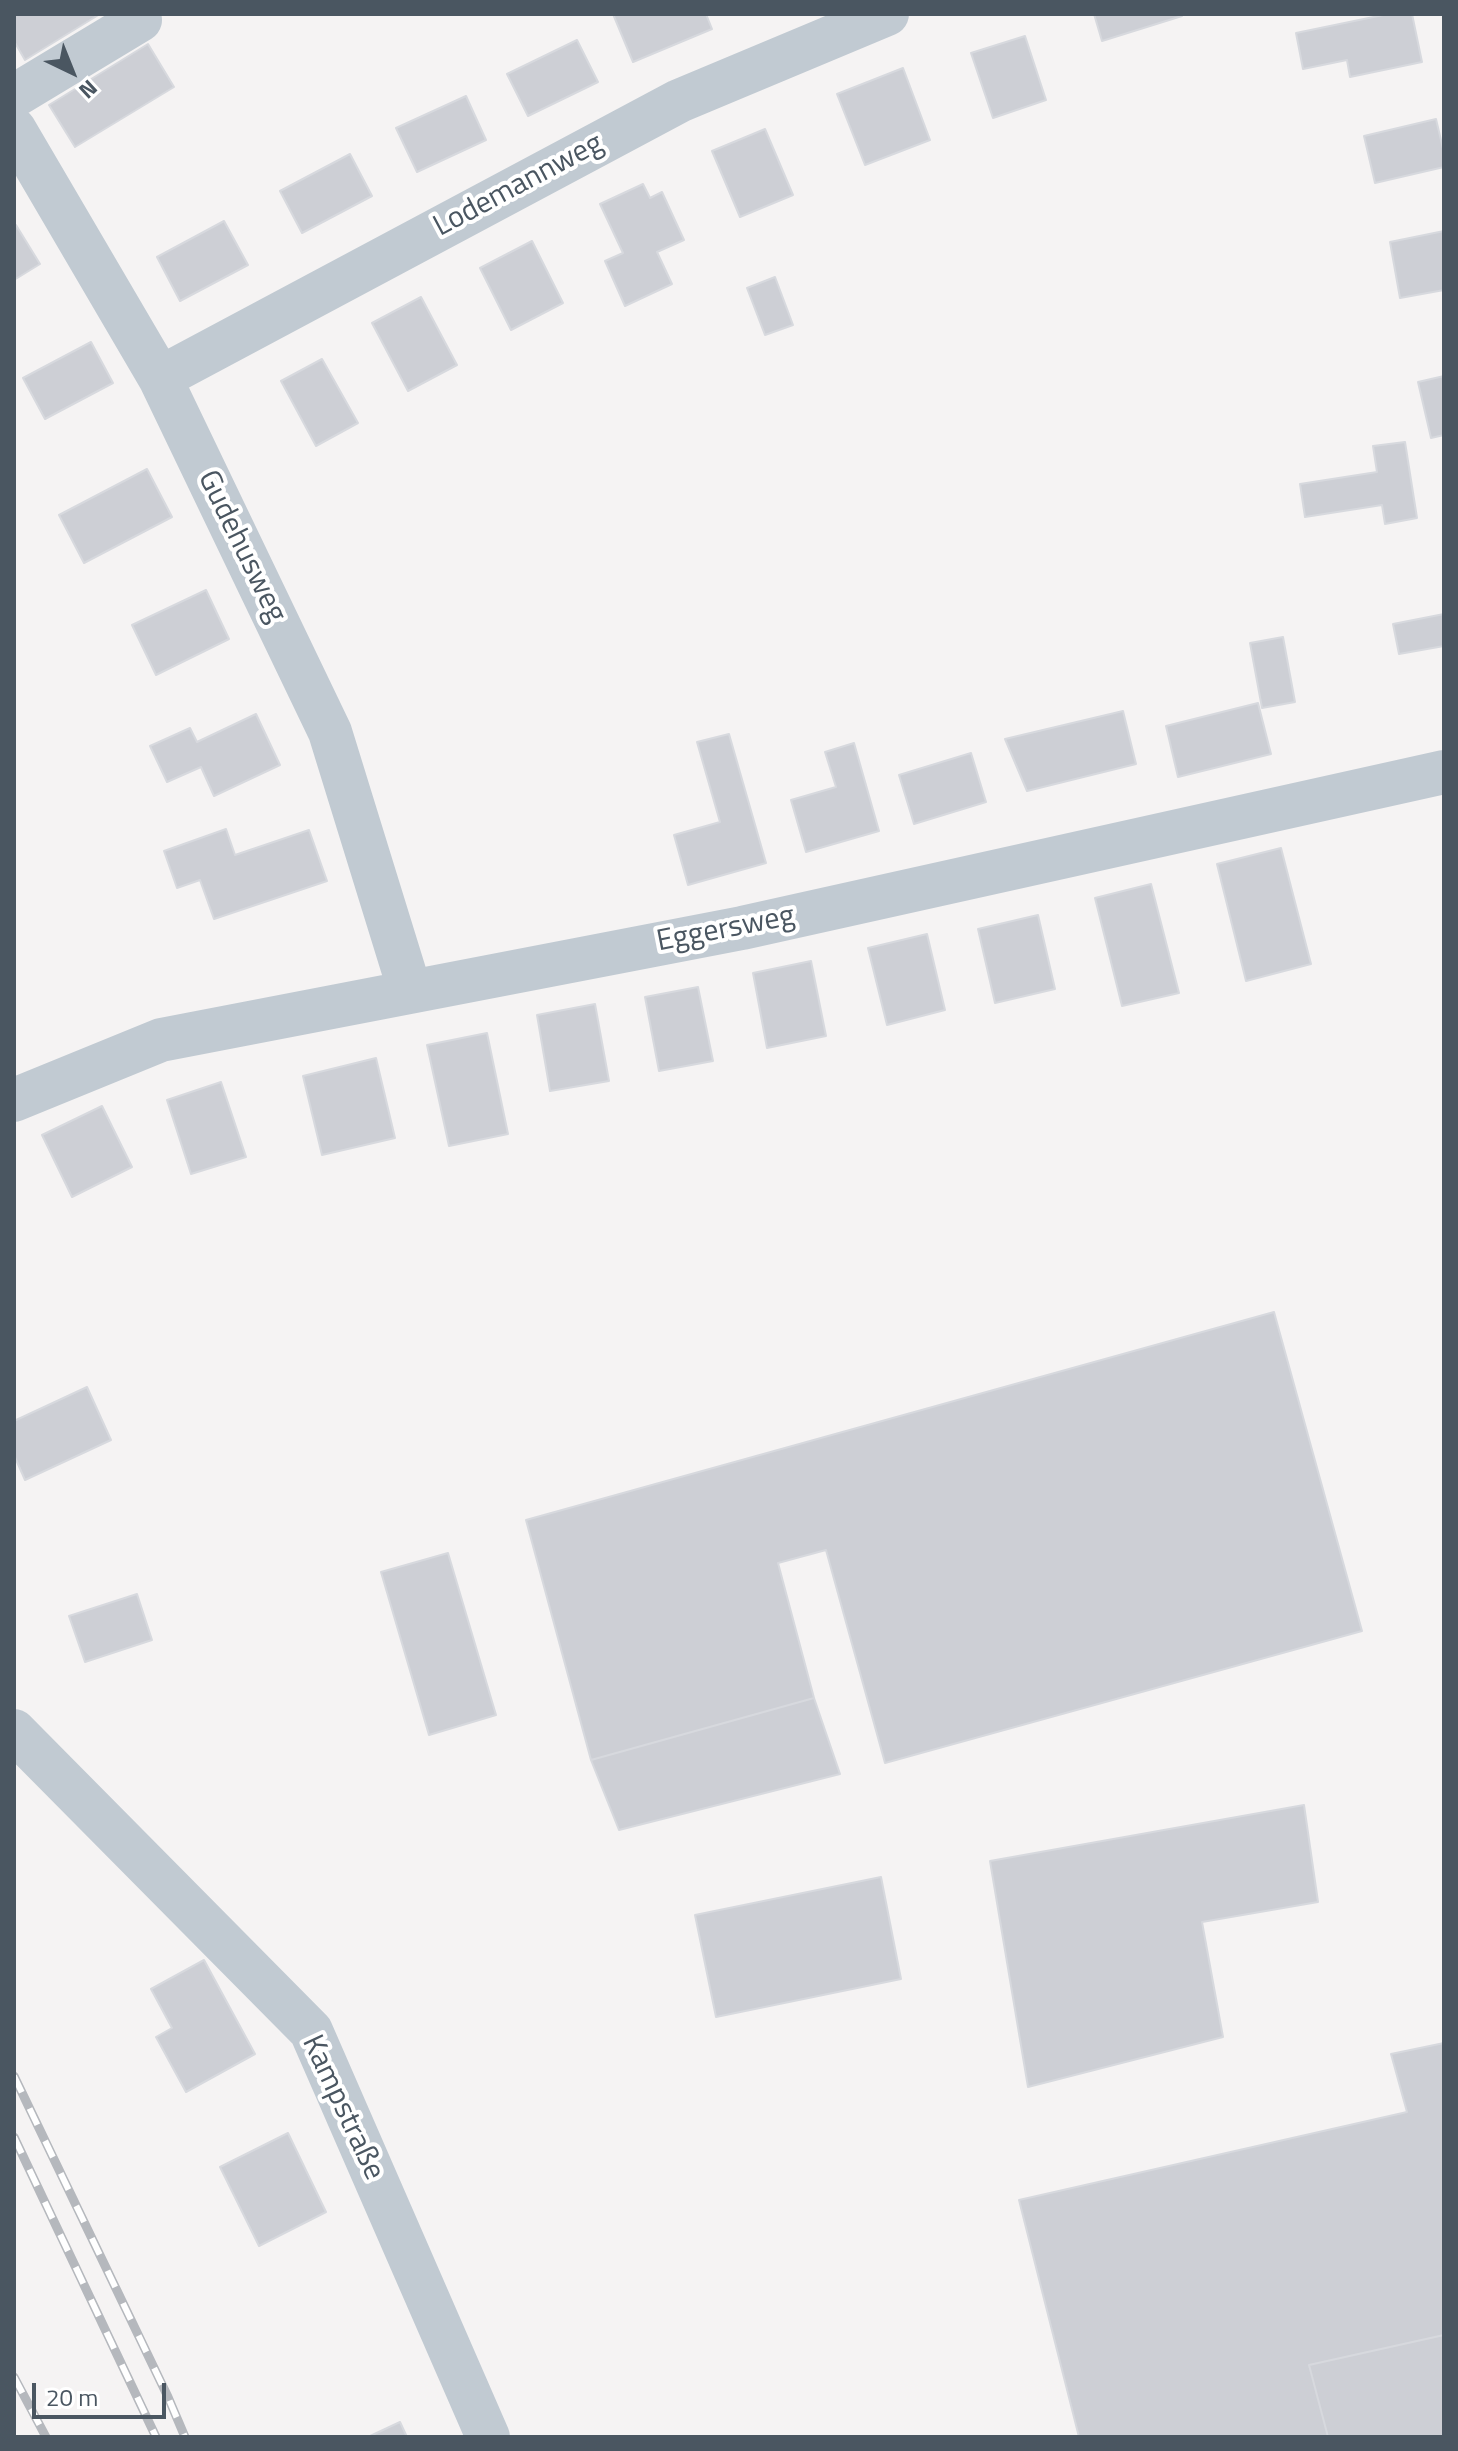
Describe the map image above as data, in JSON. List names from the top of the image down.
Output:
{
  "streets": {
    "street": [
      "Lodemannweg",
      "Gudehusweg",
      "Eggersweg",
      "Kampstraße"
    ]
  },
  "crossings": [
    ["Lodemannweg", "Gudehusweg"],
    ["Gudehusweg", "Eggersweg"]
  ],
  "scale_bar": "20 m",
  "north": "bottom right"
}
